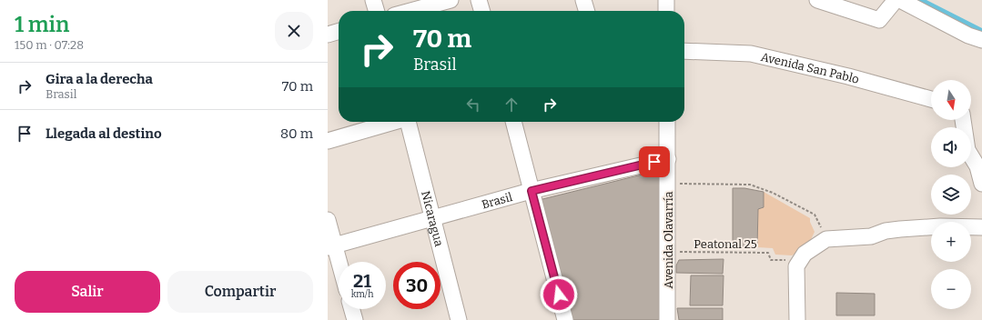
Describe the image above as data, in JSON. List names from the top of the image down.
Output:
{
  "streets": {
    "street": [
      "Avenida San Pablo",
      "Brasil",
      "Nicaragua",
      "Avenida Olavarría"
    ],
    "path": ["Peatonal 25"]
  },
  "crossings": [
    ["Brasil", "Nicaragua"],
    ["Brasil", "Avenida Olavarría"],
    ["Avenida Olavarría", "Peatonal 25"]
  ],
  "north": "bottom",
  "page": {
    "heading": ["1 min", "150 m · 07:28"],
    "turn": ["70 m", "Brasil"],
    "list": [
      {
        "name": "Gira a la derecha",
        "note": "Brasil",
        "value": "70 m"
      },
      {
        "name": "Llegada al destino",
        "value": "80 m"
      }
    ],
    "map_buttons": ["+", "−"],
    "speed": "21 km/h",
    "limit": "30",
    "buttons": ["Salir", "Compartir"]
  }
}
